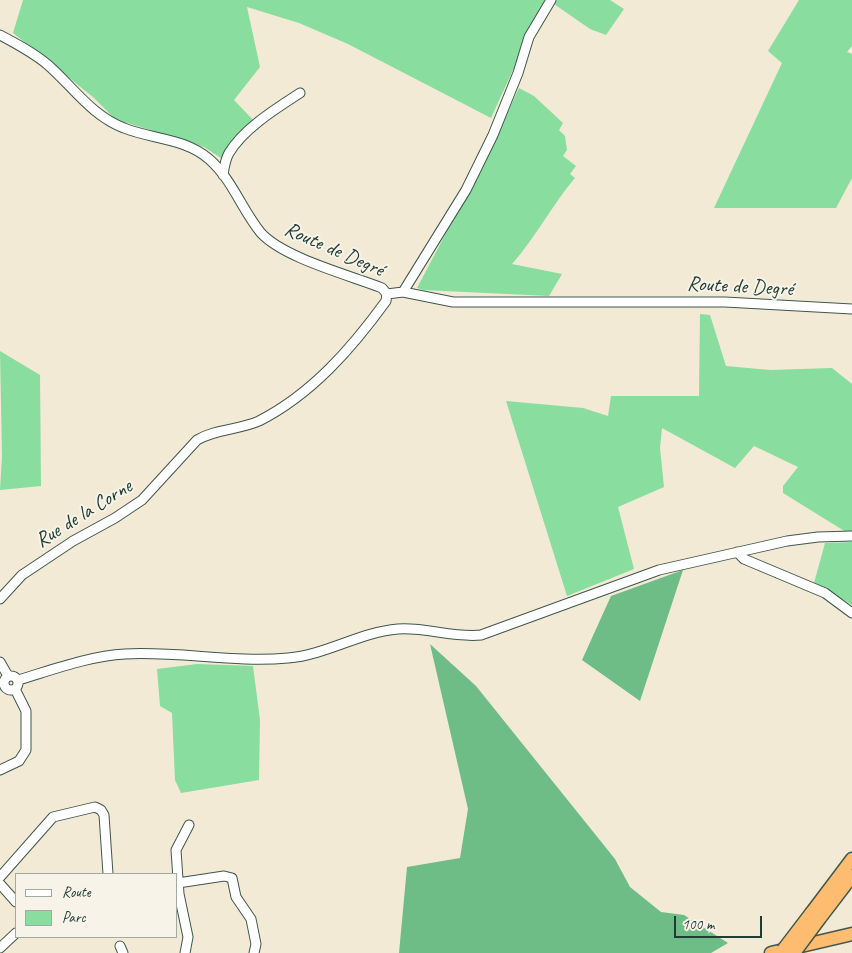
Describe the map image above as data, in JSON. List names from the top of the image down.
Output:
{
  "streets": {
    "street": ["Route de Degré", "Rue de la Corne"]
  },
  "crossings": [
    ["Route de Degré", "Rue de la Corne"]
  ],
  "legend": ["Route", "Parc"],
  "scale_bar": "100 m"
}
